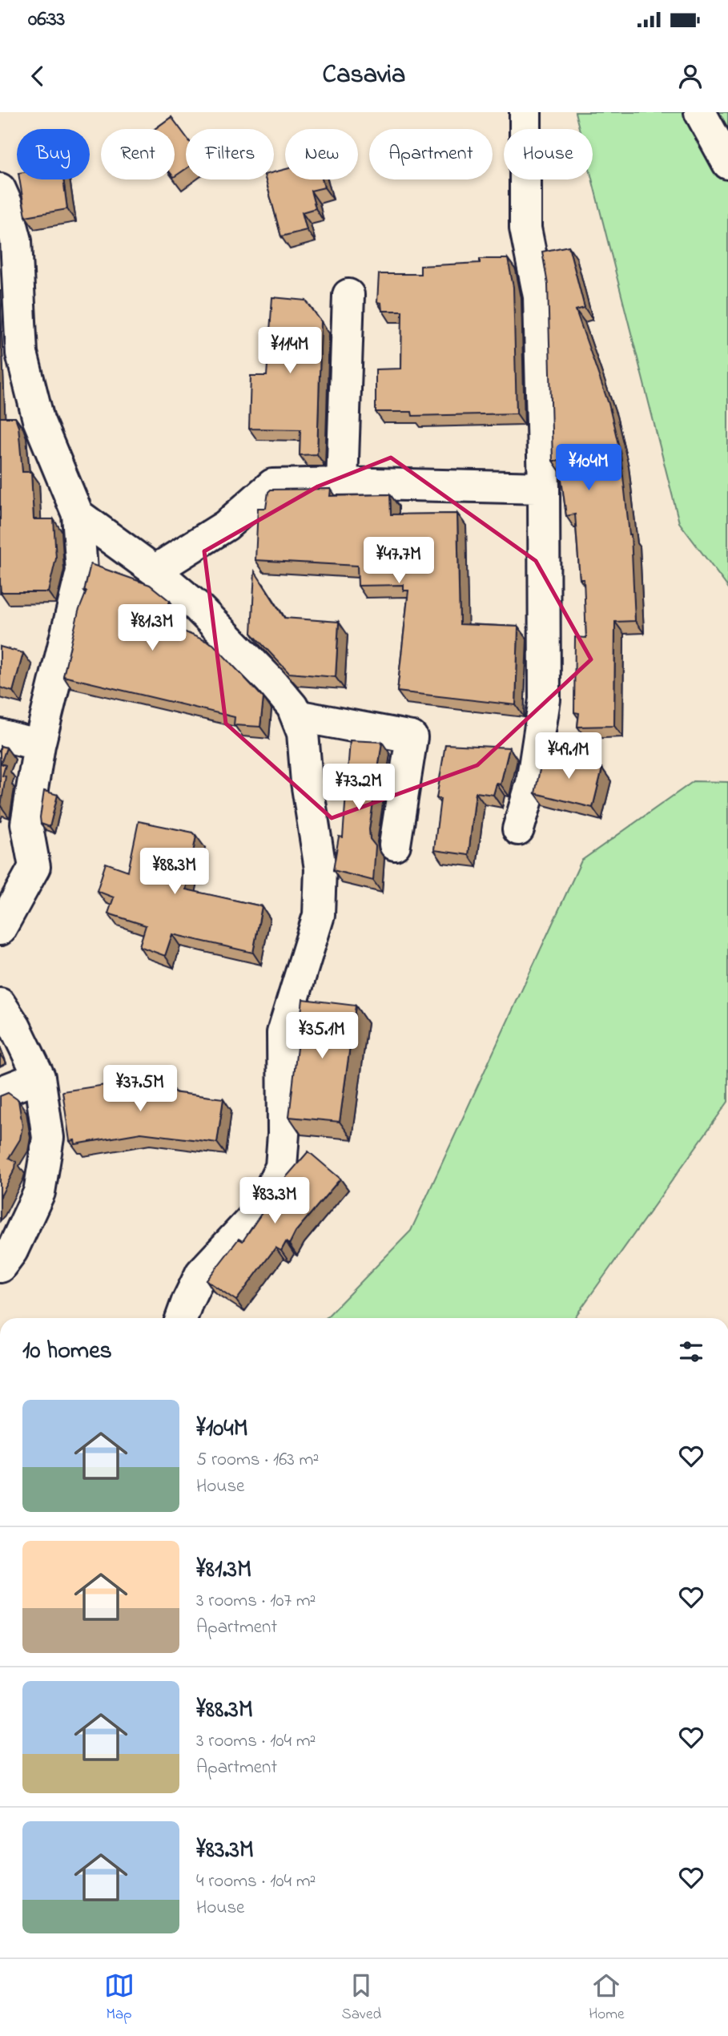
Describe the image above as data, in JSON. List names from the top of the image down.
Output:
{
  "page": {
    "status": "06:33",
    "header": "Casavia",
    "chip": [
      "Buy",
      "Rent",
      "Filters",
      "New",
      "Apartment",
      "House"
    ],
    "price": [
      "¥114M",
      "¥104M",
      "¥47.7M",
      "¥81.3M",
      "¥49.1M",
      "¥73.2M",
      "¥88.3M",
      "¥35.1M",
      "¥37.5M",
      "¥83.3M"
    ],
    "heading": "10 homes",
    "list": [
      {
        "name": "¥104M",
        "note": "5 rooms · 163 m² · House"
      },
      {
        "name": "¥81.3M",
        "note": "3 rooms · 107 m² · Apartment"
      },
      {
        "name": "¥88.3M",
        "note": "3 rooms · 104 m² · Apartment"
      },
      {
        "name": "¥83.3M",
        "note": "4 rooms · 104 m² · House"
      }
    ],
    "tabs": ["Map", "Saved", "Home"]
  }
}
